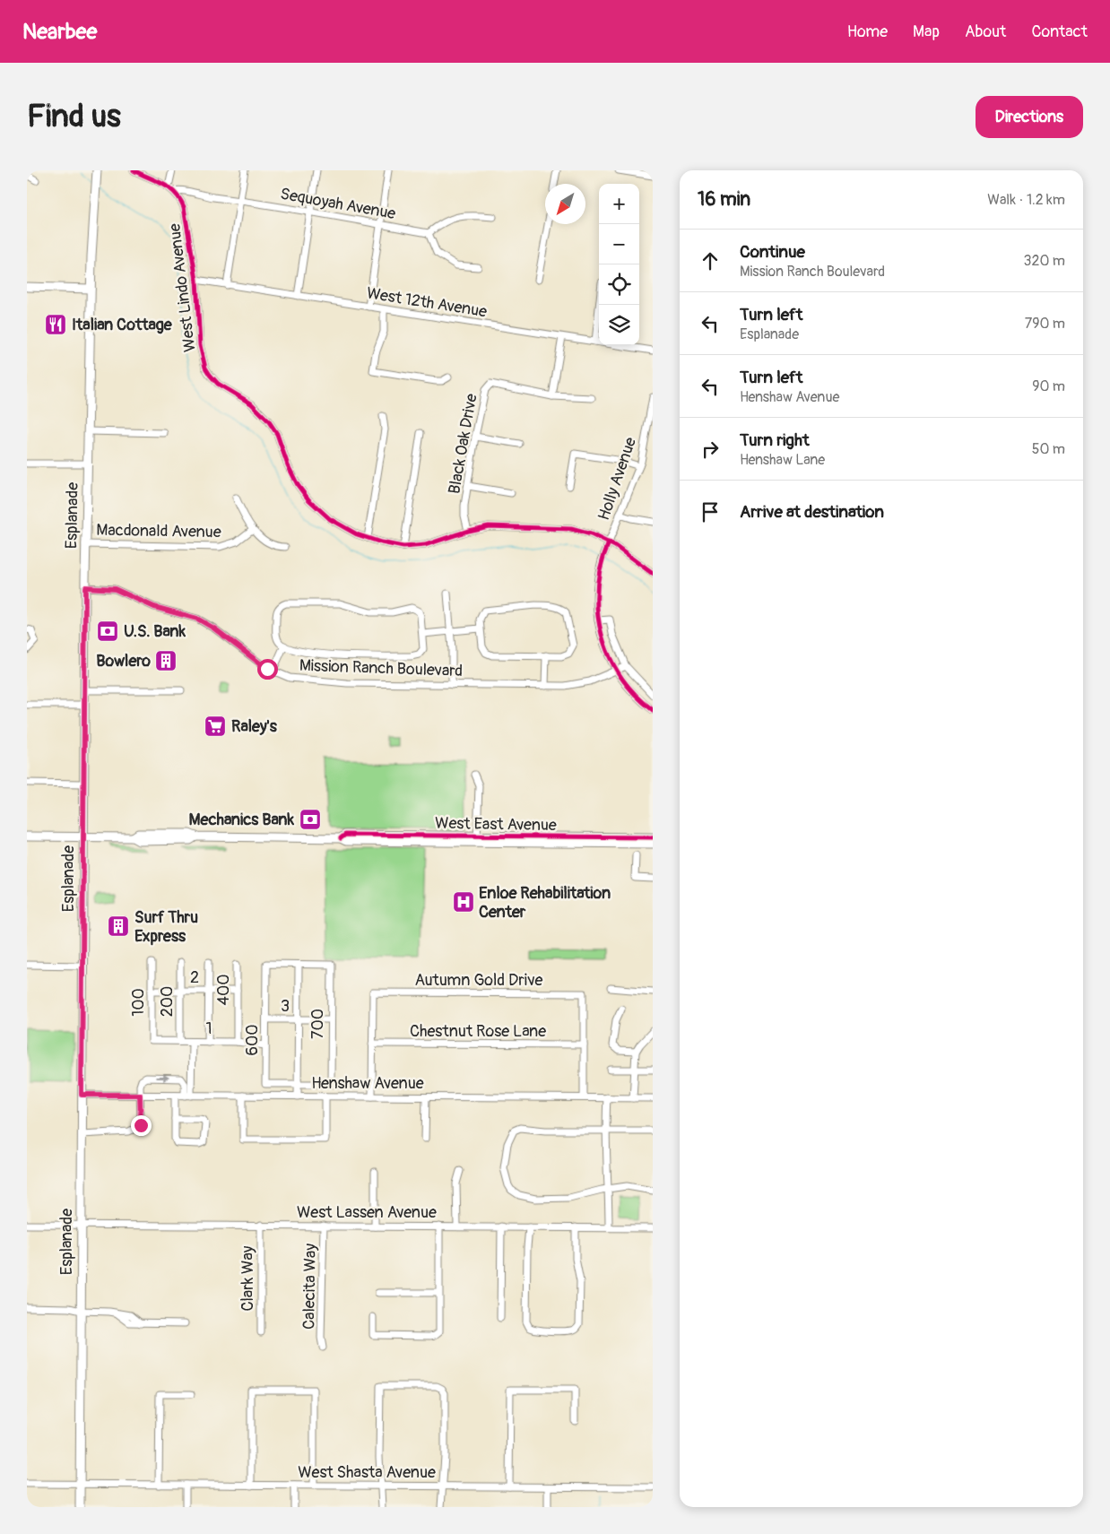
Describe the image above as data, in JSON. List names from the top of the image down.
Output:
{
  "streets": {
    "main road": ["Esplanade", "West East Avenue"],
    "street": [
      "Sequoyah Avenue",
      "West Lindo Avenue",
      "West 12th Avenue",
      "Black Oak Drive",
      "Holly Avenue",
      "Macdonald Avenue",
      "Mission Ranch Boulevard",
      "2",
      "Autumn Gold Drive",
      "400",
      "200",
      "100",
      "3",
      "700",
      "1",
      "Chestnut Rose Lane",
      "600",
      "Henshaw Avenue",
      "West Lassen Avenue",
      "Clark Way",
      "Calecita Way",
      "West Shasta Avenue"
    ]
  },
  "crossings": [
    ["Sequoyah Avenue", "West Lindo Avenue"],
    ["West Lindo Avenue", "West 12th Avenue"],
    ["West Lindo Avenue", "Black Oak Drive"],
    ["West Lindo Avenue", "Holly Avenue"],
    ["Holly Avenue", "Mission Ranch Boulevard"],
    ["Esplanade", "Macdonald Avenue"],
    ["Esplanade", "Mission Ranch Boulevard"],
    ["Esplanade", "West East Avenue"],
    ["Esplanade", "Henshaw Avenue"],
    ["Esplanade", "West Lassen Avenue"],
    ["Esplanade", "West Shasta Avenue"],
    ["2", "400"],
    ["2", "200"],
    ["2", "100"],
    ["Autumn Gold Drive", "Chestnut Rose Lane"],
    ["Autumn Gold Drive", "Henshaw Avenue"],
    ["400", "1"],
    ["200", "1"],
    ["100", "1"],
    ["3", "700"],
    ["3", "600"],
    ["700", "600"],
    ["1", "600"],
    ["West Lassen Avenue", "Clark Way"],
    ["West Lassen Avenue", "Calecita Way"]
  ],
  "places": {
    "restaurant": ["Italian Cottage"],
    "bank": ["U.S. Bank", "Mechanics Bank"],
    "building": ["Bowlero", "Surf Thru Express"],
    "supermarket": ["Raley's"],
    "hospital": ["Enloe Rehabilitation Center"]
  },
  "north": "bottom left",
  "page": {
    "header": "Nearbee",
    "nav": [
      "Home",
      "Map",
      "About",
      "Contact"
    ],
    "buttons": "Directions",
    "title": "Find us",
    "heading": ["16 min", "Walk · 1.2 km"],
    "map_buttons": ["+", "−"],
    "list": [
      ["Continue", "Mission Ranch Boulevard", "320 m"],
      ["Turn left", "Esplanade", "790 m"],
      ["Turn left", "Henshaw Avenue", "90 m"],
      ["Turn right", "Henshaw Lane", "50 m"],
      "Arrive at destination"
    ]
  }
}
